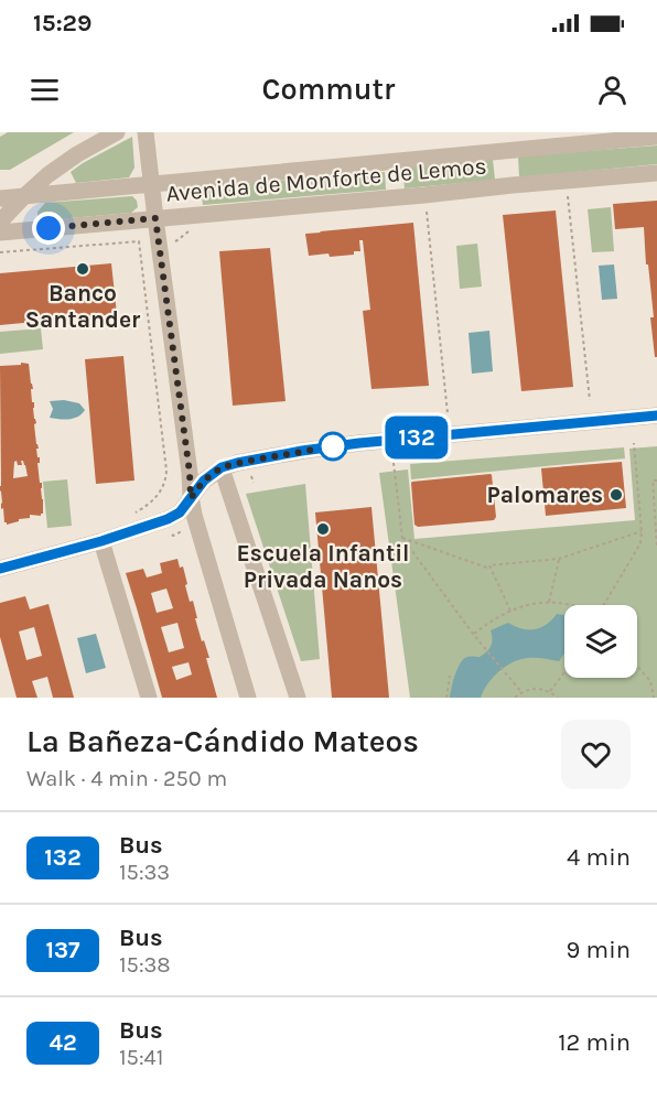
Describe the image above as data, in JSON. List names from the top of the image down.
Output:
{
  "streets": {
    "street": ["Avenida de Monforte de Lemos"]
  },
  "places": ["Banco Santander", "Palomares", "Escuela Infantil Privada Nanos"],
  "lines": ["bus line 132"],
  "page": {
    "status": "15:29",
    "header": "Commutr",
    "on_map": "132",
    "heading": ["La Bañeza-Cándido Mateos", "Walk · 4 min · 250 m"],
    "list": [
      {
        "mark": "132",
        "name": "Bus",
        "note": "15:33",
        "value": "4 min"
      },
      {
        "mark": "137",
        "name": "Bus",
        "note": "15:38",
        "value": "9 min"
      },
      {
        "mark": "42",
        "name": "Bus",
        "note": "15:41",
        "value": "12 min"
      }
    ]
  }
}
